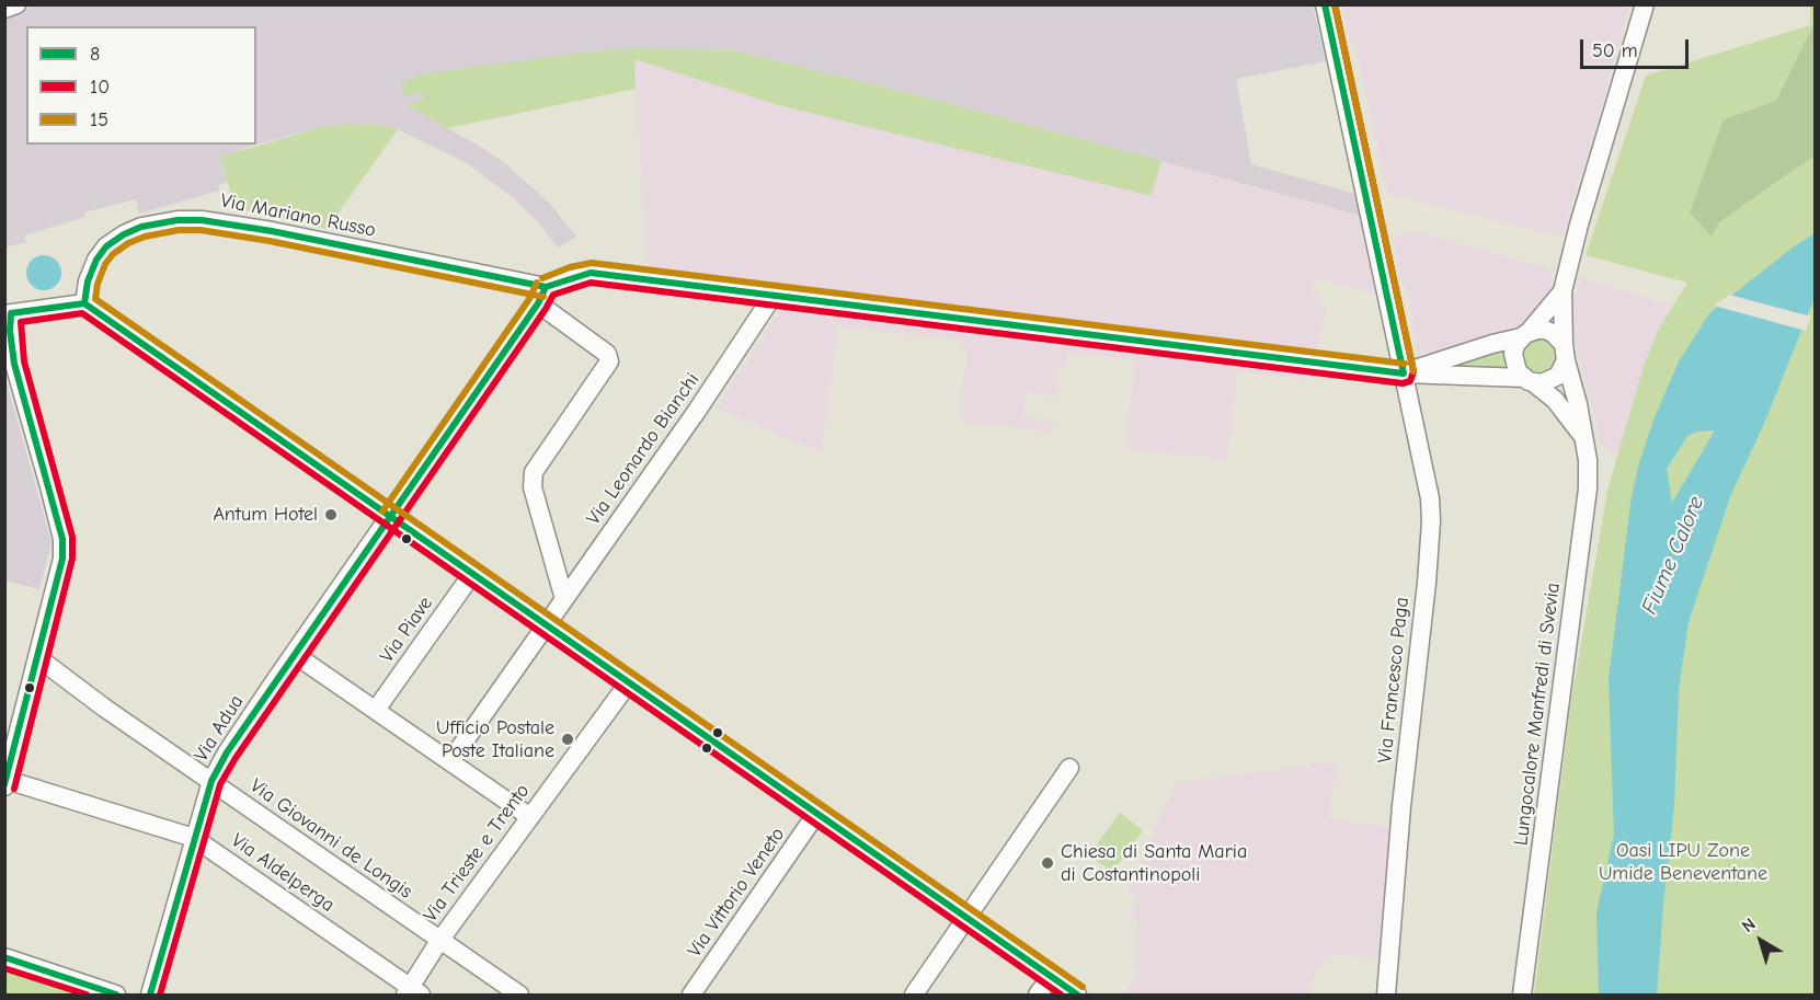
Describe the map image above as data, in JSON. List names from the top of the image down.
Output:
{
  "streets": {
    "street": [
      "Via Mariano Russo",
      "Via Leonardo Bianchi",
      "Via Piave",
      "Via Francesco Paga",
      "Lungocalore Manfredi di Svevia",
      "Via Adua",
      "Via Giovanni de Longis",
      "Via Trieste e Trento",
      "Via Aldelperga",
      "Via Vittorio Veneto"
    ]
  },
  "crossings": [
    ["Via Mariano Russo", "Via Adua"],
    ["Via Adua", "Via Giovanni de Longis"],
    ["Via Adua", "Via Aldelperga"],
    ["Via Giovanni de Longis", "Via Trieste e Trento"],
    ["Via Trieste e Trento", "Via Aldelperga"]
  ],
  "water": ["Fiume Calore"],
  "parks": ["Oasi LIPU Zone Umide Beneventane"],
  "places": ["Antum Hotel", "Ufficio Postale Poste Italiane", "Chiesa di Santa Maria di Costantinopoli"],
  "lines": ["transit line 8", "transit line 10", "transit line 15"],
  "legend": ["8", "10", "15"],
  "scale_bar": "50 m",
  "north": "top left"
}
